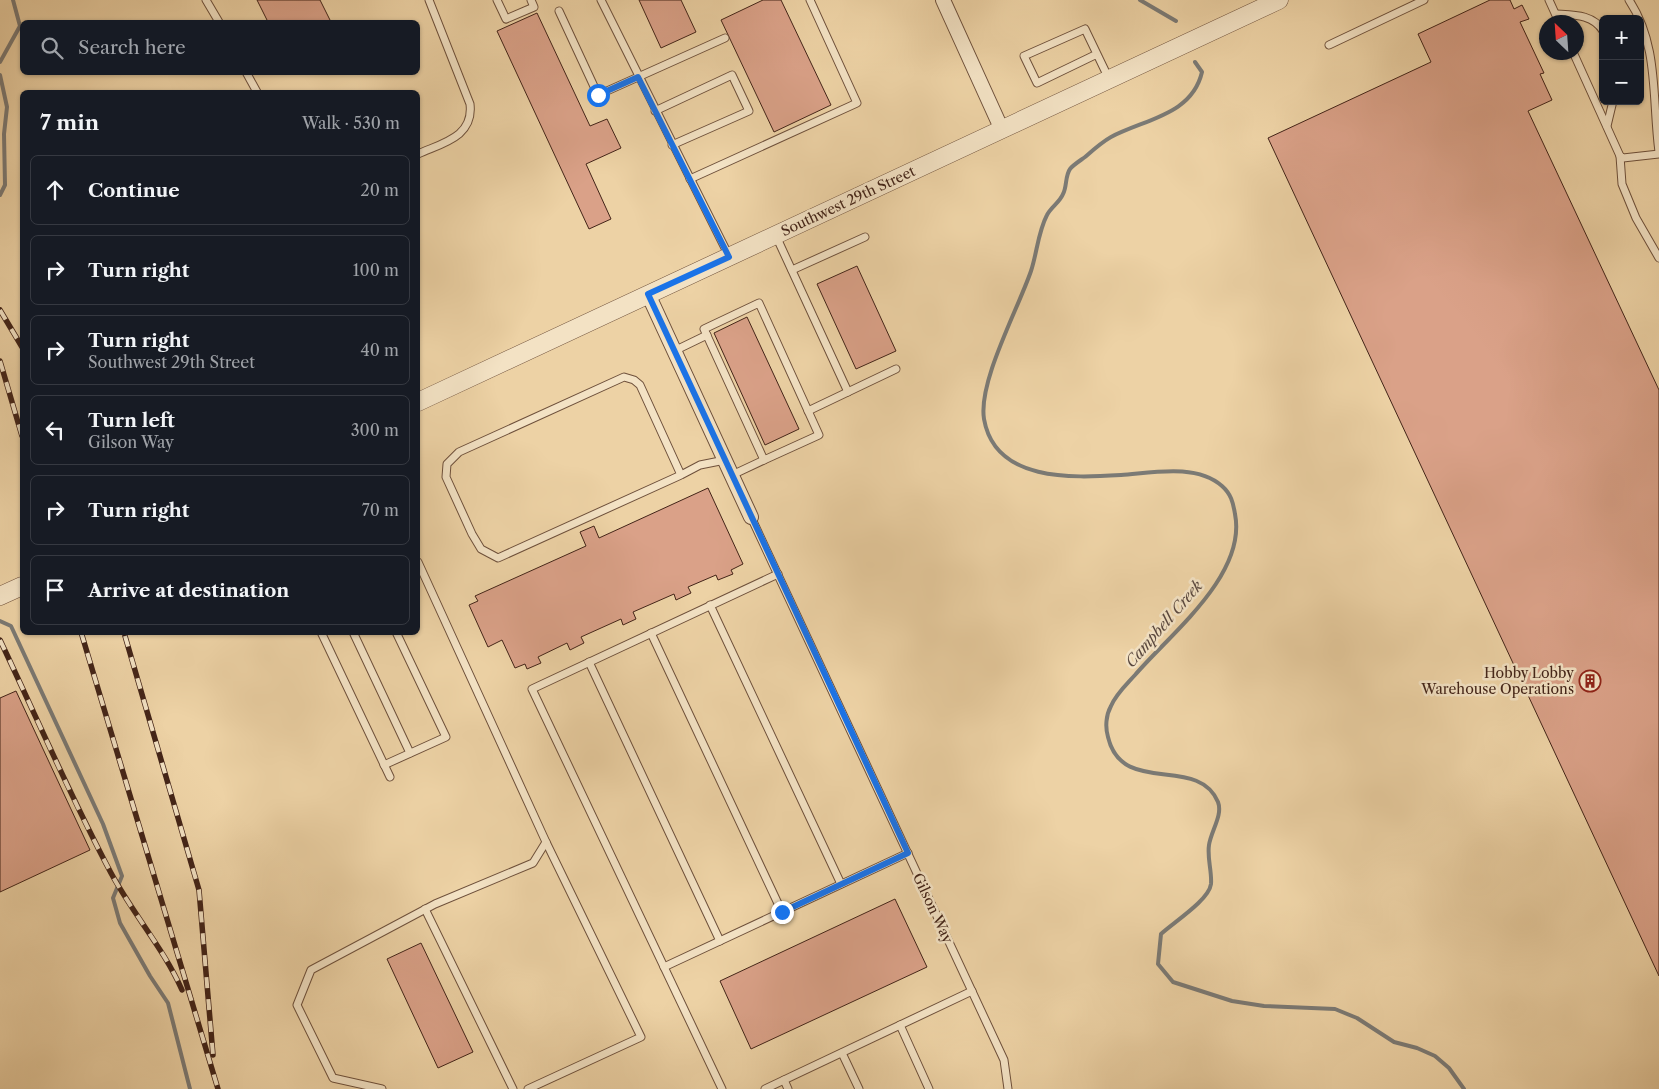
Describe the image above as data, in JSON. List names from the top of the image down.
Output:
{
  "streets": {
    "street": ["Southwest 29th Street", "Gilson Way"]
  },
  "crossings": [
    ["Southwest 29th Street", "Gilson Way"]
  ],
  "water": ["Campbell Creek"],
  "places": {
    "building": ["Hobby Lobby Warehouse Operations"]
  },
  "north": "top left",
  "page": {
    "map_buttons": ["+", "−"],
    "search": "Search here",
    "heading": ["7 min", "Walk · 530 m"],
    "list": [
      ["Continue", "20 m"],
      ["Turn right", "100 m"],
      ["Turn right", "Southwest 29th Street", "40 m"],
      ["Turn left", "Gilson Way", "300 m"],
      ["Turn right", "70 m"],
      "Arrive at destination"
    ]
  }
}
